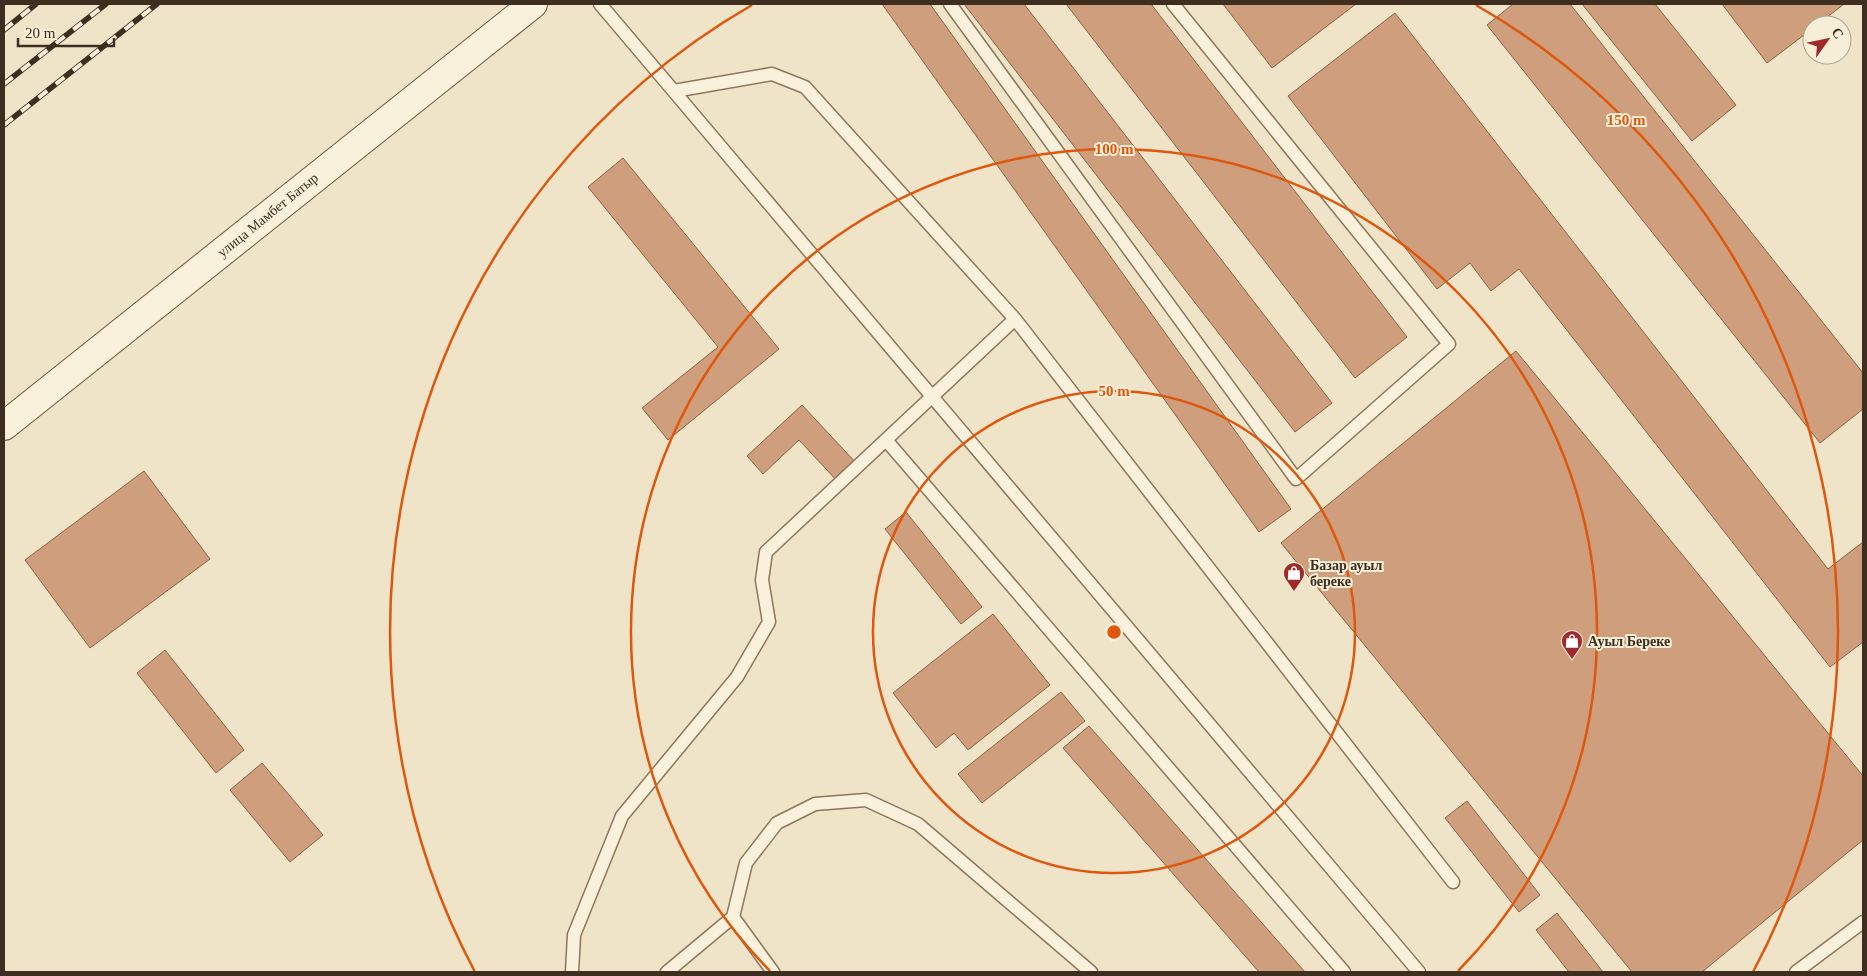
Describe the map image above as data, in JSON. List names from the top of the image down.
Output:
{
  "streets": {
    "main road": ["улица Мамбет Батыр"]
  },
  "places": {
    "shop": ["Базар ауыл береке", "Ауыл Береке"]
  },
  "scale_bar": "20 m",
  "north": "top right",
  "rings": ["150 m", "100 m", "50 m"]
}
